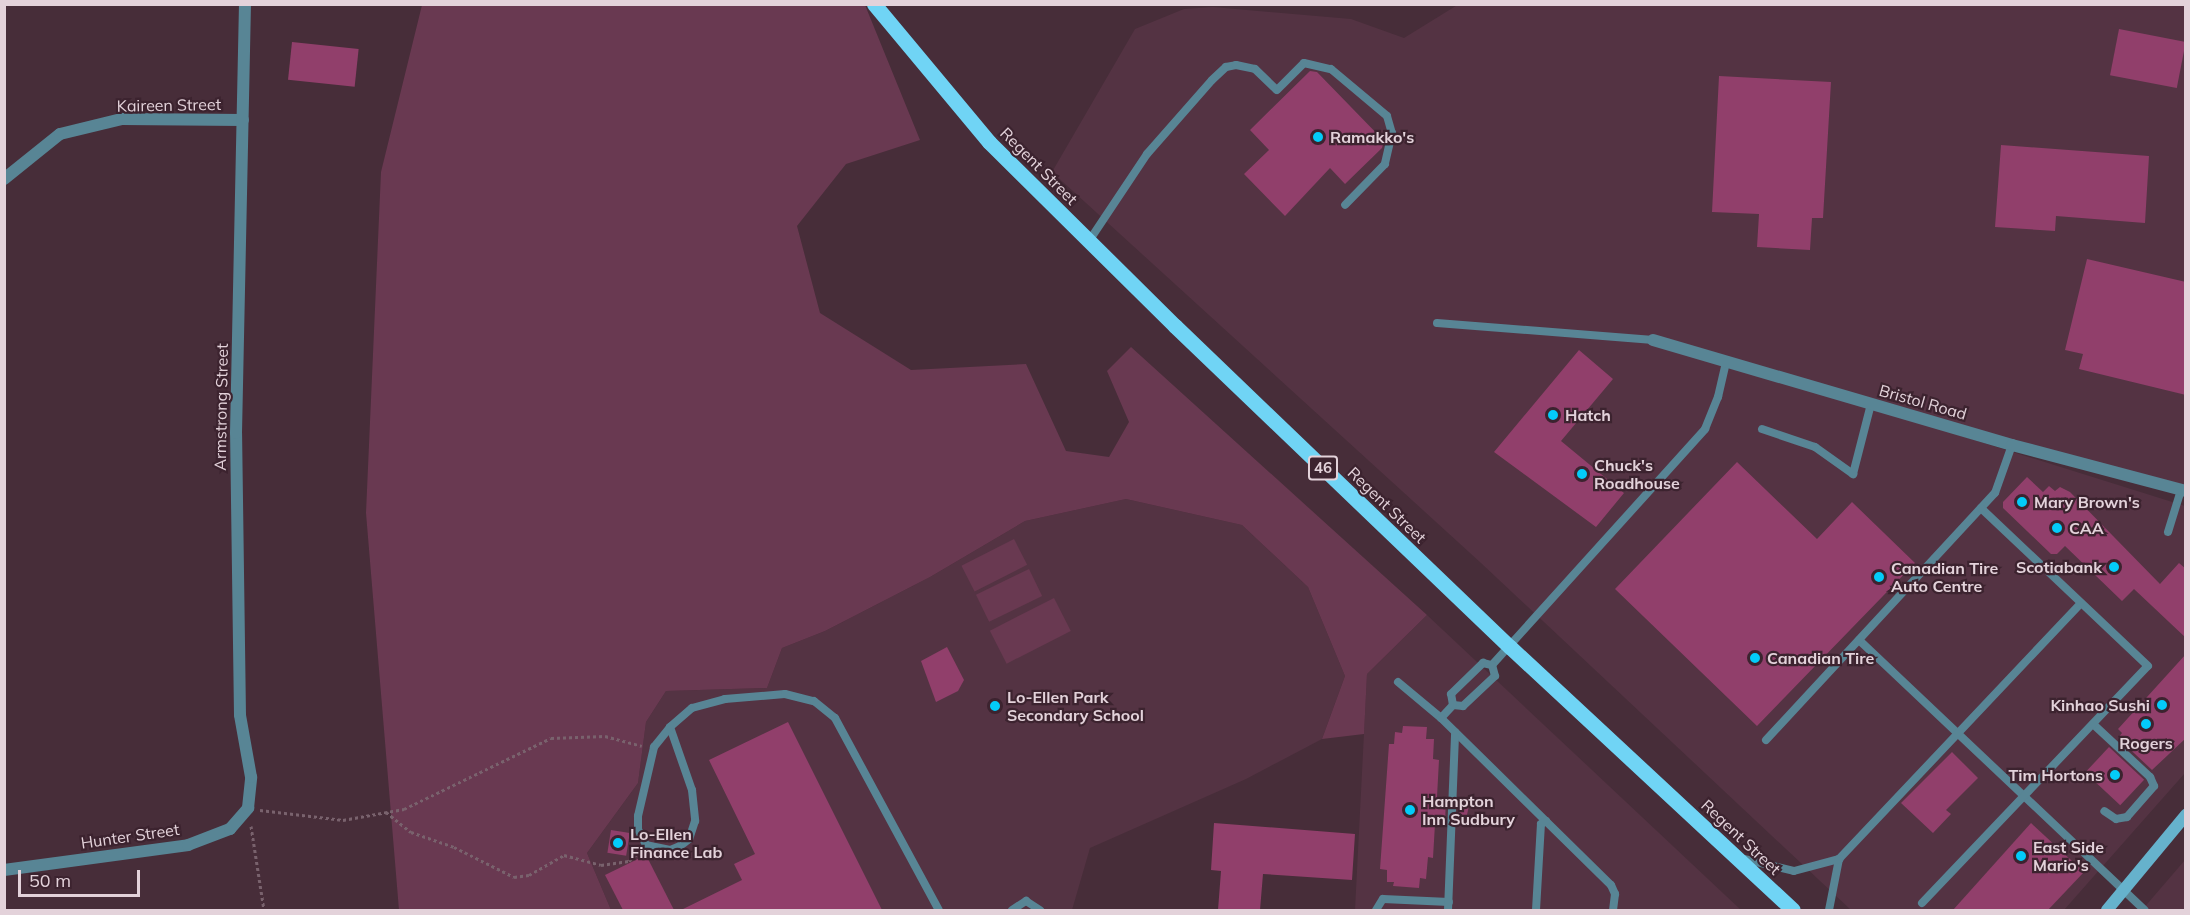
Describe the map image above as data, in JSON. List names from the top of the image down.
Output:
{
  "streets": {
    "main road": ["Regent Street", "46"],
    "street": [
      "Kaireen Street",
      "Bristol Road",
      "Armstrong Street",
      "Hunter Street"
    ]
  },
  "crossings": [
    ["Kaireen Street", "Armstrong Street"],
    ["Armstrong Street", "Hunter Street"]
  ],
  "places": [
    "Ramakko's",
    "Hatch",
    "Chuck's Roadhouse",
    "Mary Brown's",
    "CAA",
    "Scotiabank",
    "Canadian Tire Auto Centre",
    "Canadian Tire",
    "Kinhao Sushi",
    "Lo-Ellen Park Secondary School",
    "Rogers",
    "Tim Hortons",
    "Hampton Inn Sudbury",
    "Lo-Ellen Finance Lab",
    "East Side Mario's"
  ],
  "scale_bar": "50 m"
}
